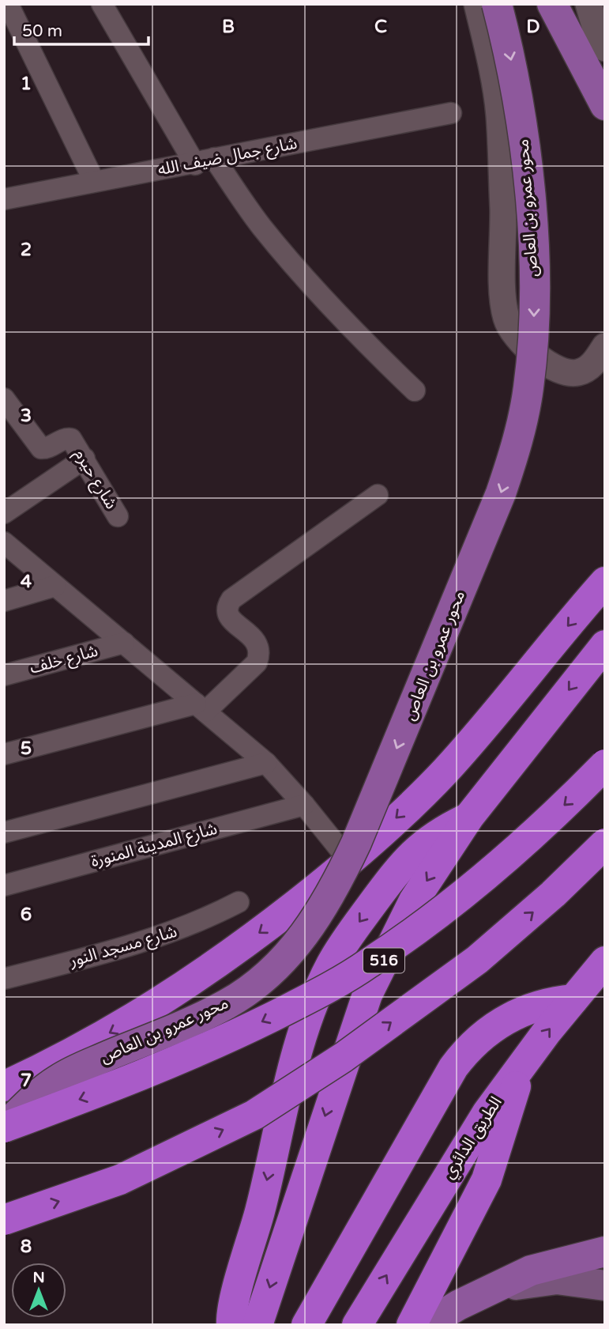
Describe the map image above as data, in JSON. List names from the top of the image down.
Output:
{
  "streets": {
    "highway": ["516", "الطريق الدائري"],
    "main road": ["محور عمرو بن العاص"],
    "street": [
      "شارع جمال ضيف الله",
      "شارع حيرم",
      "شارع خلف",
      "شارع المدينة المنورة",
      "شارع مسجد النور"
    ]
  },
  "crossings": [
    ["محور عمرو بن العاص", "516"]
  ],
  "one_way": ["محور عمرو بن العاص"],
  "scale_bar": "50 m",
  "north": "top",
  "grid": {
    "columns": ["B", "C", "D"],
    "rows": [
      "1",
      "2",
      "3",
      "4",
      "5",
      "6",
      "7",
      "8"
    ]
  }
}
